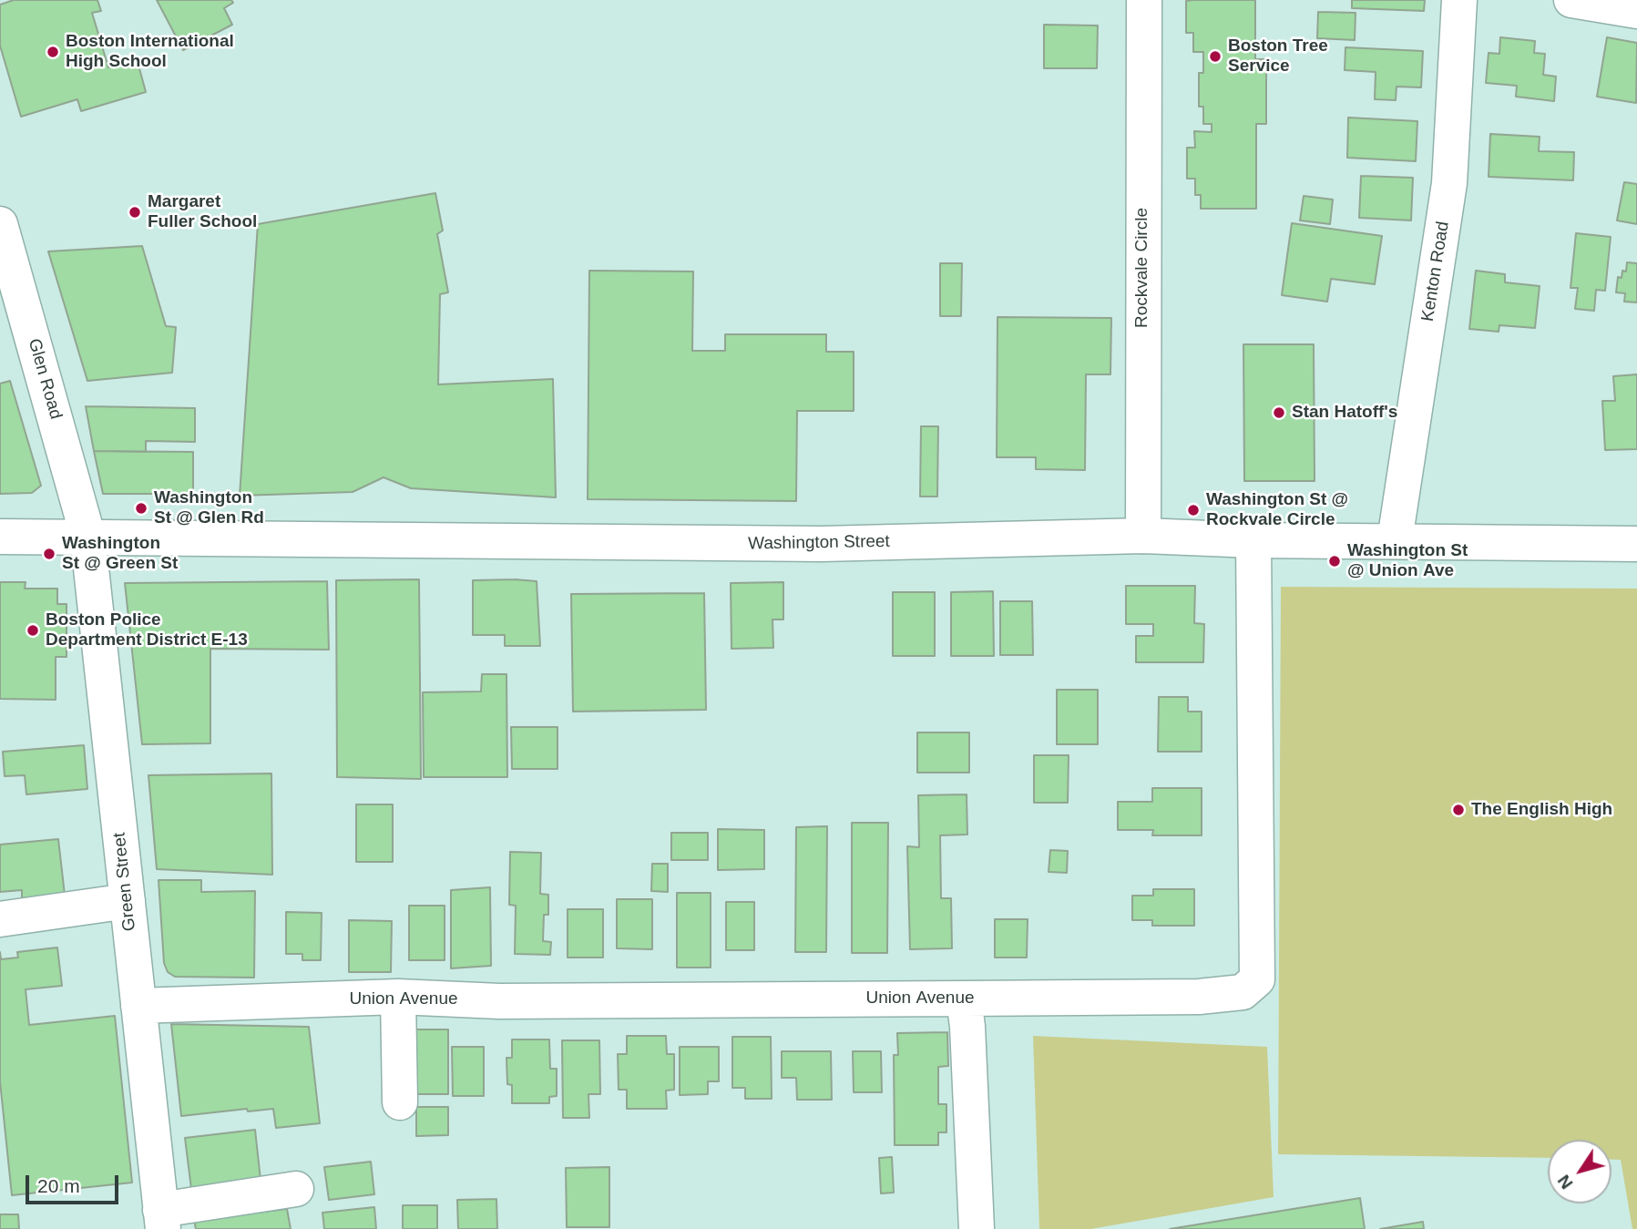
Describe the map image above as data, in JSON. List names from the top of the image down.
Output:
{
  "streets": {
    "street": [
      "Rockvale Circle",
      "Kenton Road",
      "Glen Road",
      "Washington Street",
      "Green Street",
      "Union Avenue"
    ]
  },
  "crossings": [
    ["Rockvale Circle", "Washington Street"],
    ["Kenton Road", "Washington Street"],
    ["Glen Road", "Washington Street"],
    ["Glen Road", "Green Street"],
    ["Washington Street", "Green Street"],
    ["Washington Street", "Union Avenue"],
    ["Green Street", "Union Avenue"]
  ],
  "places": [
    "Boston International High School",
    "Boston Tree Service",
    "Margaret Fuller School",
    "Stan Hatoff's",
    "Washington St @ Glen Rd",
    "Washington St @ Rockvale Circle",
    "Washington St @ Green St",
    "Washington St @ Union Ave",
    "Boston Police Department District E-13",
    "The English High"
  ],
  "scale_bar": "20 m",
  "north": "bottom left"
}
